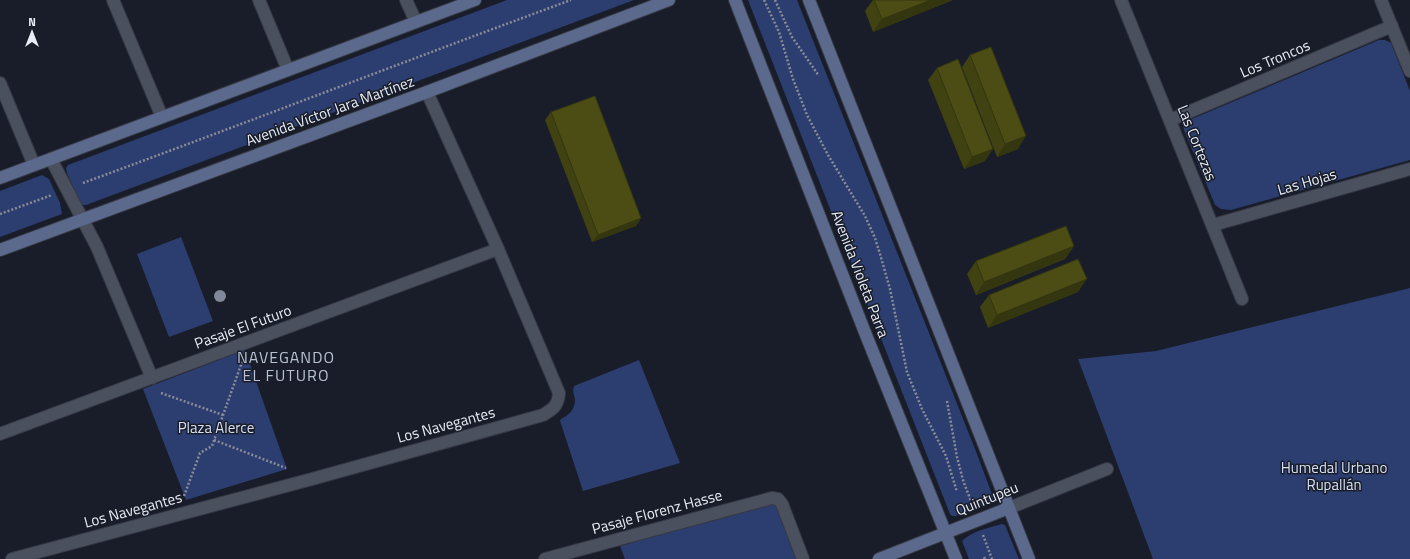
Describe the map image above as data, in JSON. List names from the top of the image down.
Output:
{
  "streets": {
    "main road": ["Avenida Víctor Jara Martínez", "Avenida Violeta Parra", "Quintupeu"],
    "street": [
      "Los Troncos",
      "Las Cortezas",
      "Las Hojas",
      "Pasaje El Futuro",
      "Los Navegantes",
      "Pasaje Florenz Hasse"
    ]
  },
  "crossings": [
    ["Los Troncos", "Las Cortezas"],
    ["Avenida Víctor Jara Martínez", "Los Navegantes"],
    ["Las Cortezas", "Las Hojas"],
    ["Avenida Violeta Parra", "Quintupeu"],
    ["Pasaje El Futuro", "Los Navegantes"]
  ],
  "districts": ["NAVEGANDO EL FUTURO"],
  "parks": ["Plaza Alerce", "Humedal Urbano Rupallán"],
  "north": "top"
}
